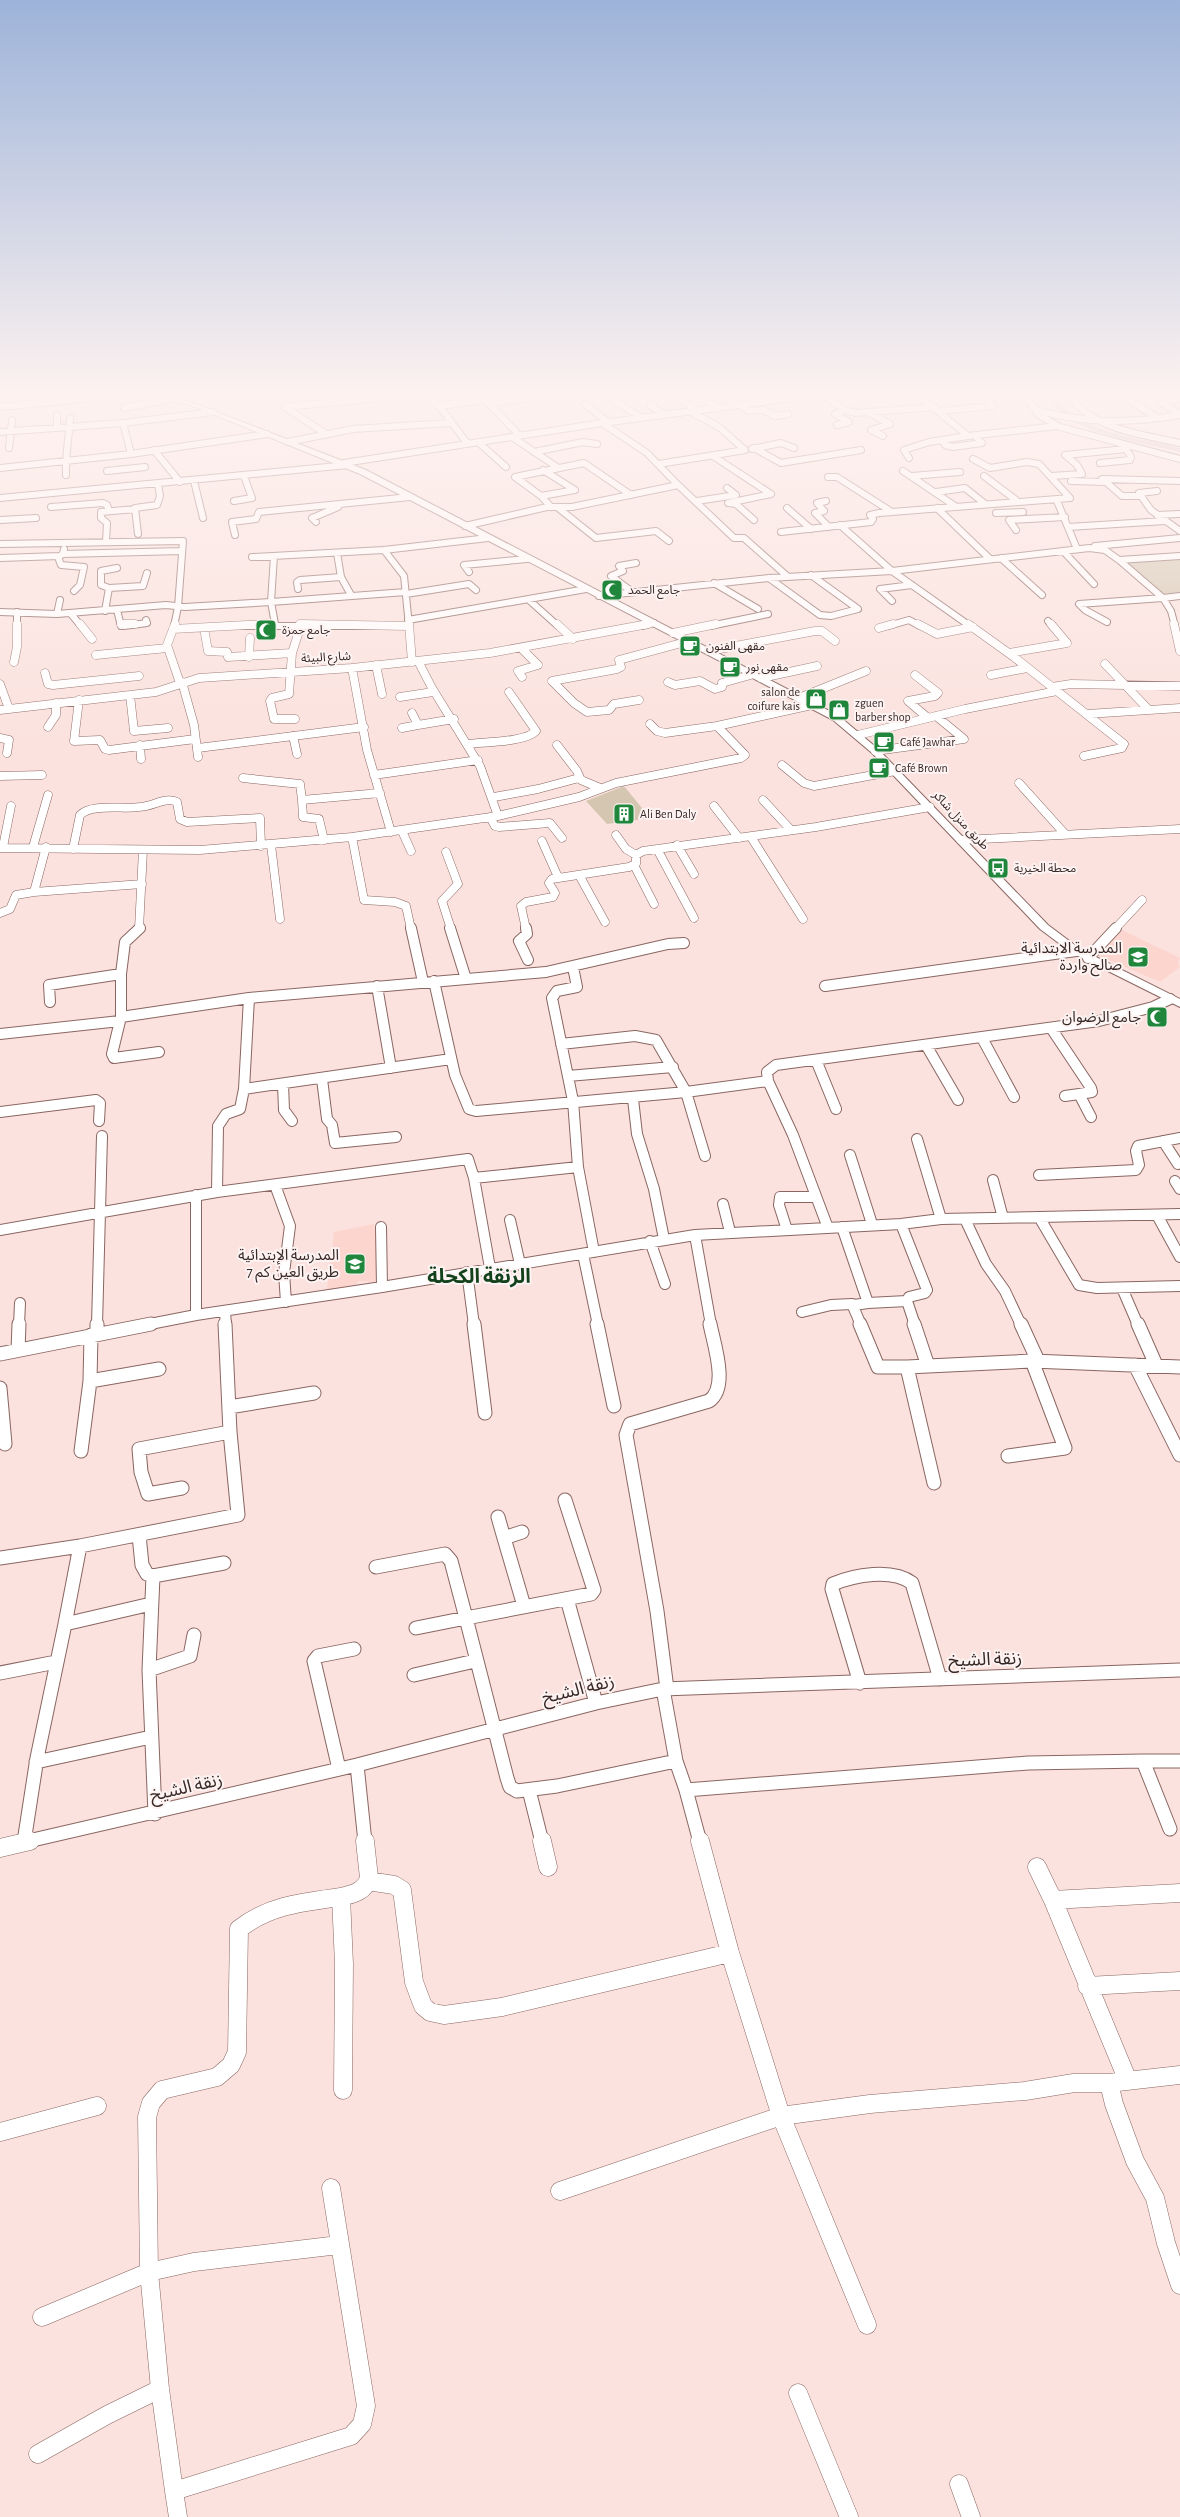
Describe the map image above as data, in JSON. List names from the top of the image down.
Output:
{
  "streets": {
    "main road": ["طريق منزل شاكر"],
    "street": ["شارع البيئة", "زنقة الشيخ"]
  },
  "crossings": [
    ["شارع البيئة", "طريق منزل شاكر"]
  ],
  "districts": ["الزنقة الكحلة"],
  "places": {
    "mosque": ["جامع الحمد", "جامع حمزة", "جامع الرضوان"],
    "cafe": [
      "مقهى الفنون",
      "مقهى نور",
      "Café Jawhar",
      "Café Brown"
    ],
    "shop": ["salon de coifure kais", "zguen barber shop"],
    "building": ["Ali Ben Daly"],
    "bus stop": ["محطة الخيرية"],
    "school or university": ["المدرسة الابتدائية صالح واردة", "المدرسة الإبتدائية طريق العين كم 7"]
  }
}
